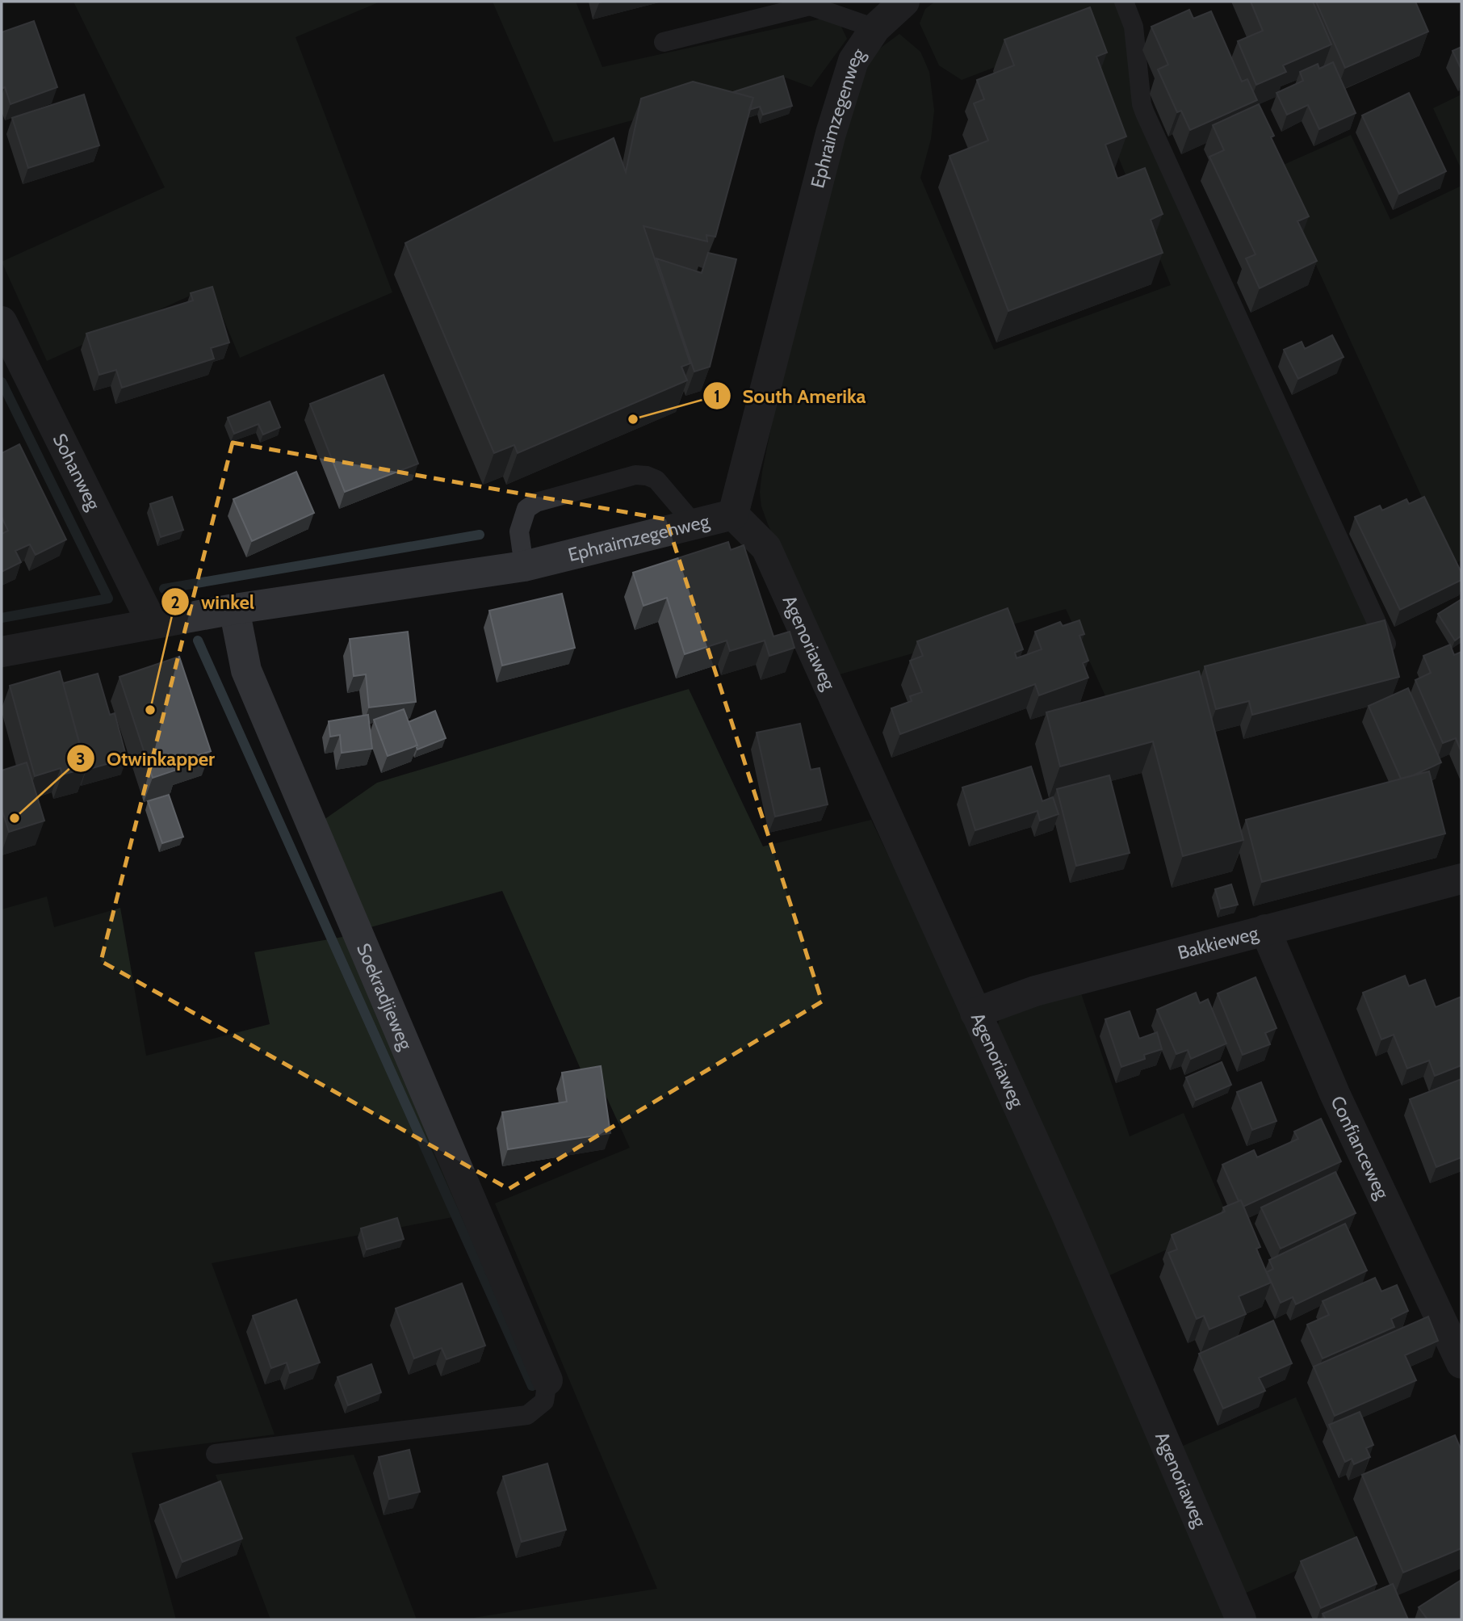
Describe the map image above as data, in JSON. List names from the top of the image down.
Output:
{
  "streets": {
    "street": [
      "Ephraimzegenweg",
      "Sohanweg",
      "Agenoriaweg",
      "Bakkieweg",
      "Soekradjieweg",
      "Confianceweg"
    ]
  },
  "crossings": [
    ["Ephraimzegenweg", "Sohanweg"],
    ["Ephraimzegenweg", "Agenoriaweg"],
    ["Ephraimzegenweg", "Soekradjieweg"],
    ["Agenoriaweg", "Bakkieweg"],
    ["Bakkieweg", "Confianceweg"]
  ],
  "places": ["South Amerika", "winkel", "Otwinkapper"]
}
